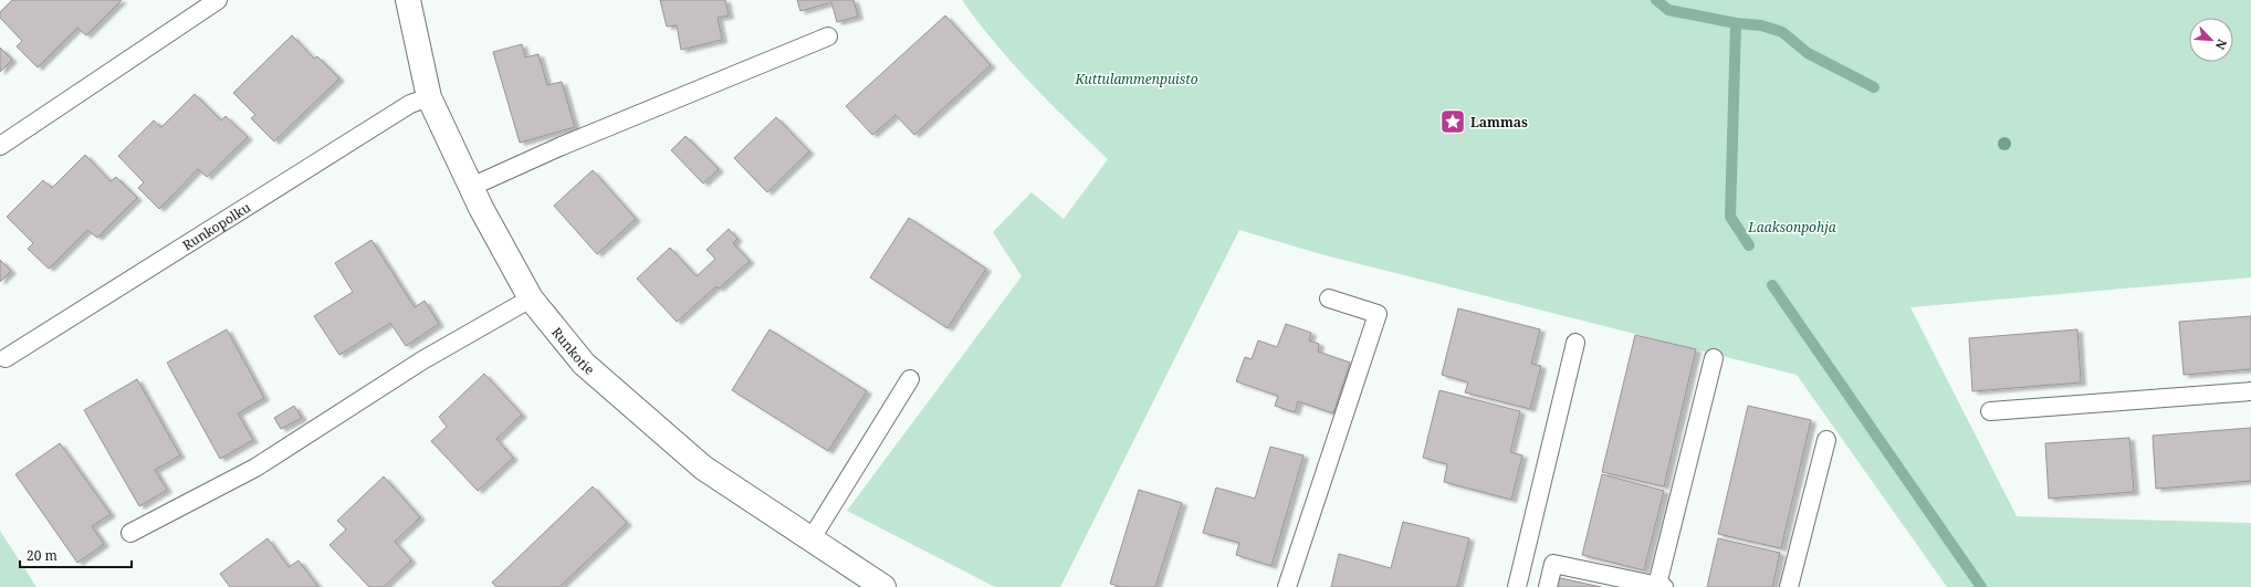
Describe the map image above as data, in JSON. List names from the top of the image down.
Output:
{
  "streets": {
    "street": ["Runkotie"],
    "lane": ["Runkopolku"]
  },
  "crossings": [
    ["Runkopolku", "Runkotie"]
  ],
  "parks": ["Kuttulammenpuisto", "Laaksonpohja"],
  "places": {
    "place": ["Lammas"]
  },
  "scale_bar": "20 m",
  "north": "bottom right"
}
